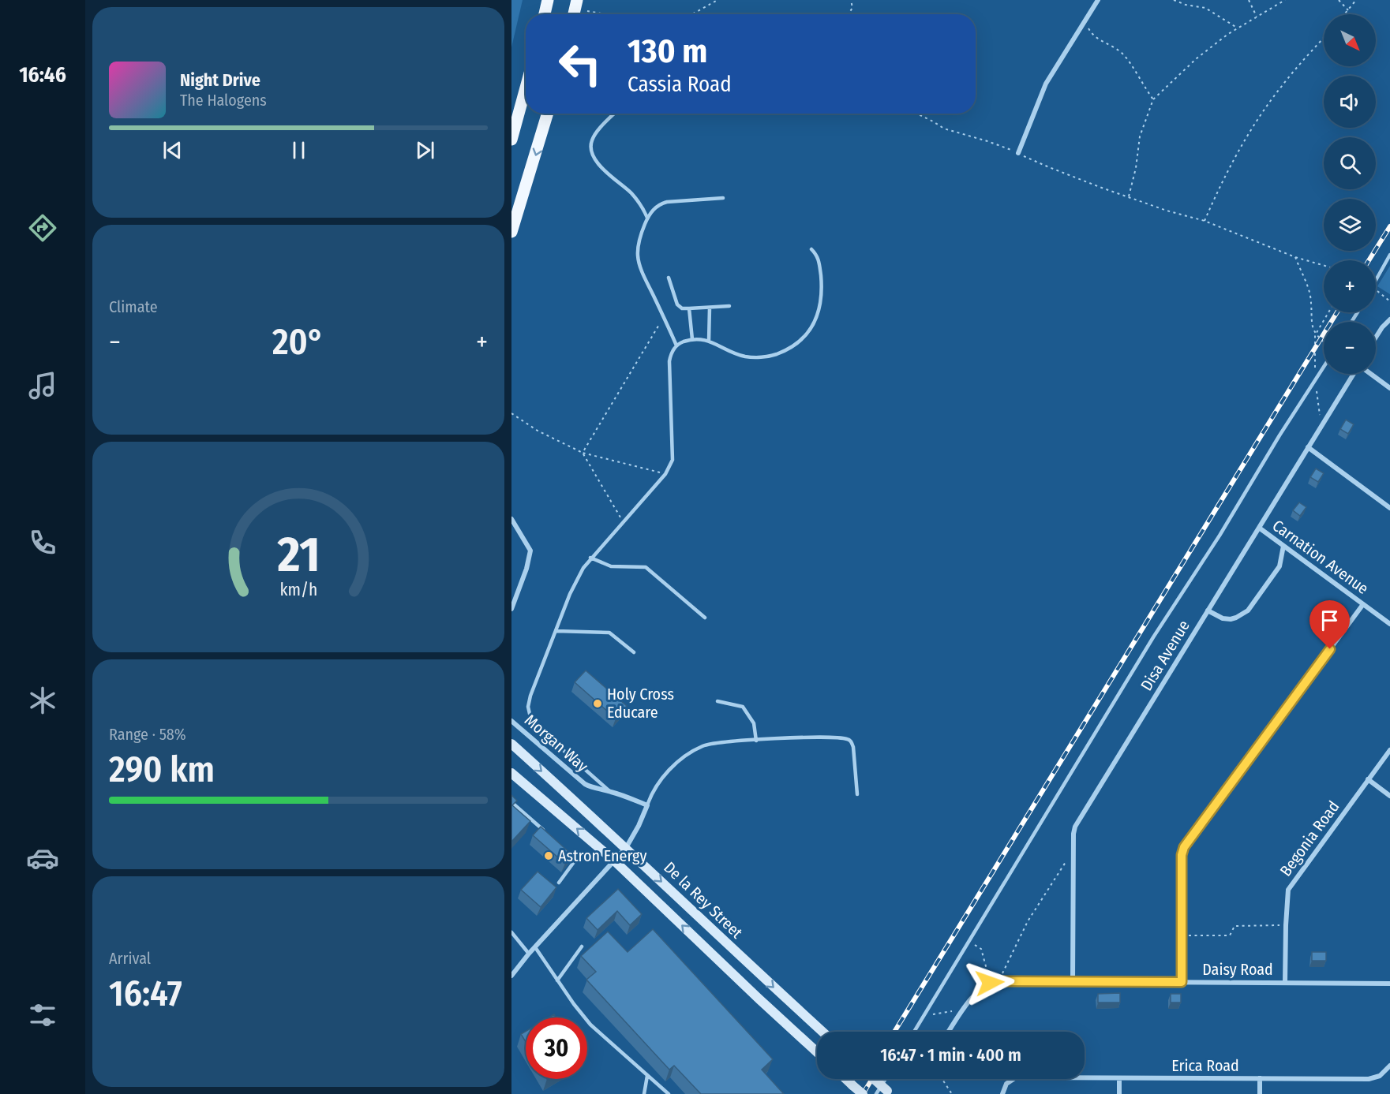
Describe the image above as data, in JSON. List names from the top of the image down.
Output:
{
  "streets": {
    "main road": ["De la Rey Street"],
    "street": [
      "Carnation Avenue",
      "Disa Avenue",
      "Morgan Way",
      "Begonia Road",
      "Daisy Road",
      "Erica Road"
    ]
  },
  "crossings": [
    ["Carnation Avenue", "Disa Avenue"],
    ["Disa Avenue", "Daisy Road"],
    ["Begonia Road", "Daisy Road"]
  ],
  "places": ["Holy Cross Educare", "Astron Energy"],
  "north": "bottom right",
  "page": {
    "tabs": "16:46",
    "map_buttons": ["+", "−"],
    "turn": ["130 m", "Cassia Road"],
    "song": ["Night Drive", "The Halogens"],
    "tile": [
      "Climate",
      ["Range · 58%", "290 km"],
      ["Arrival", "16:47"]
    ],
    "heat": ["−", "20°", "+"],
    "limit": "30",
    "trip": "16:47 · 1 min · 400 m",
    "gauge": ["21", "km/h"]
  }
}
